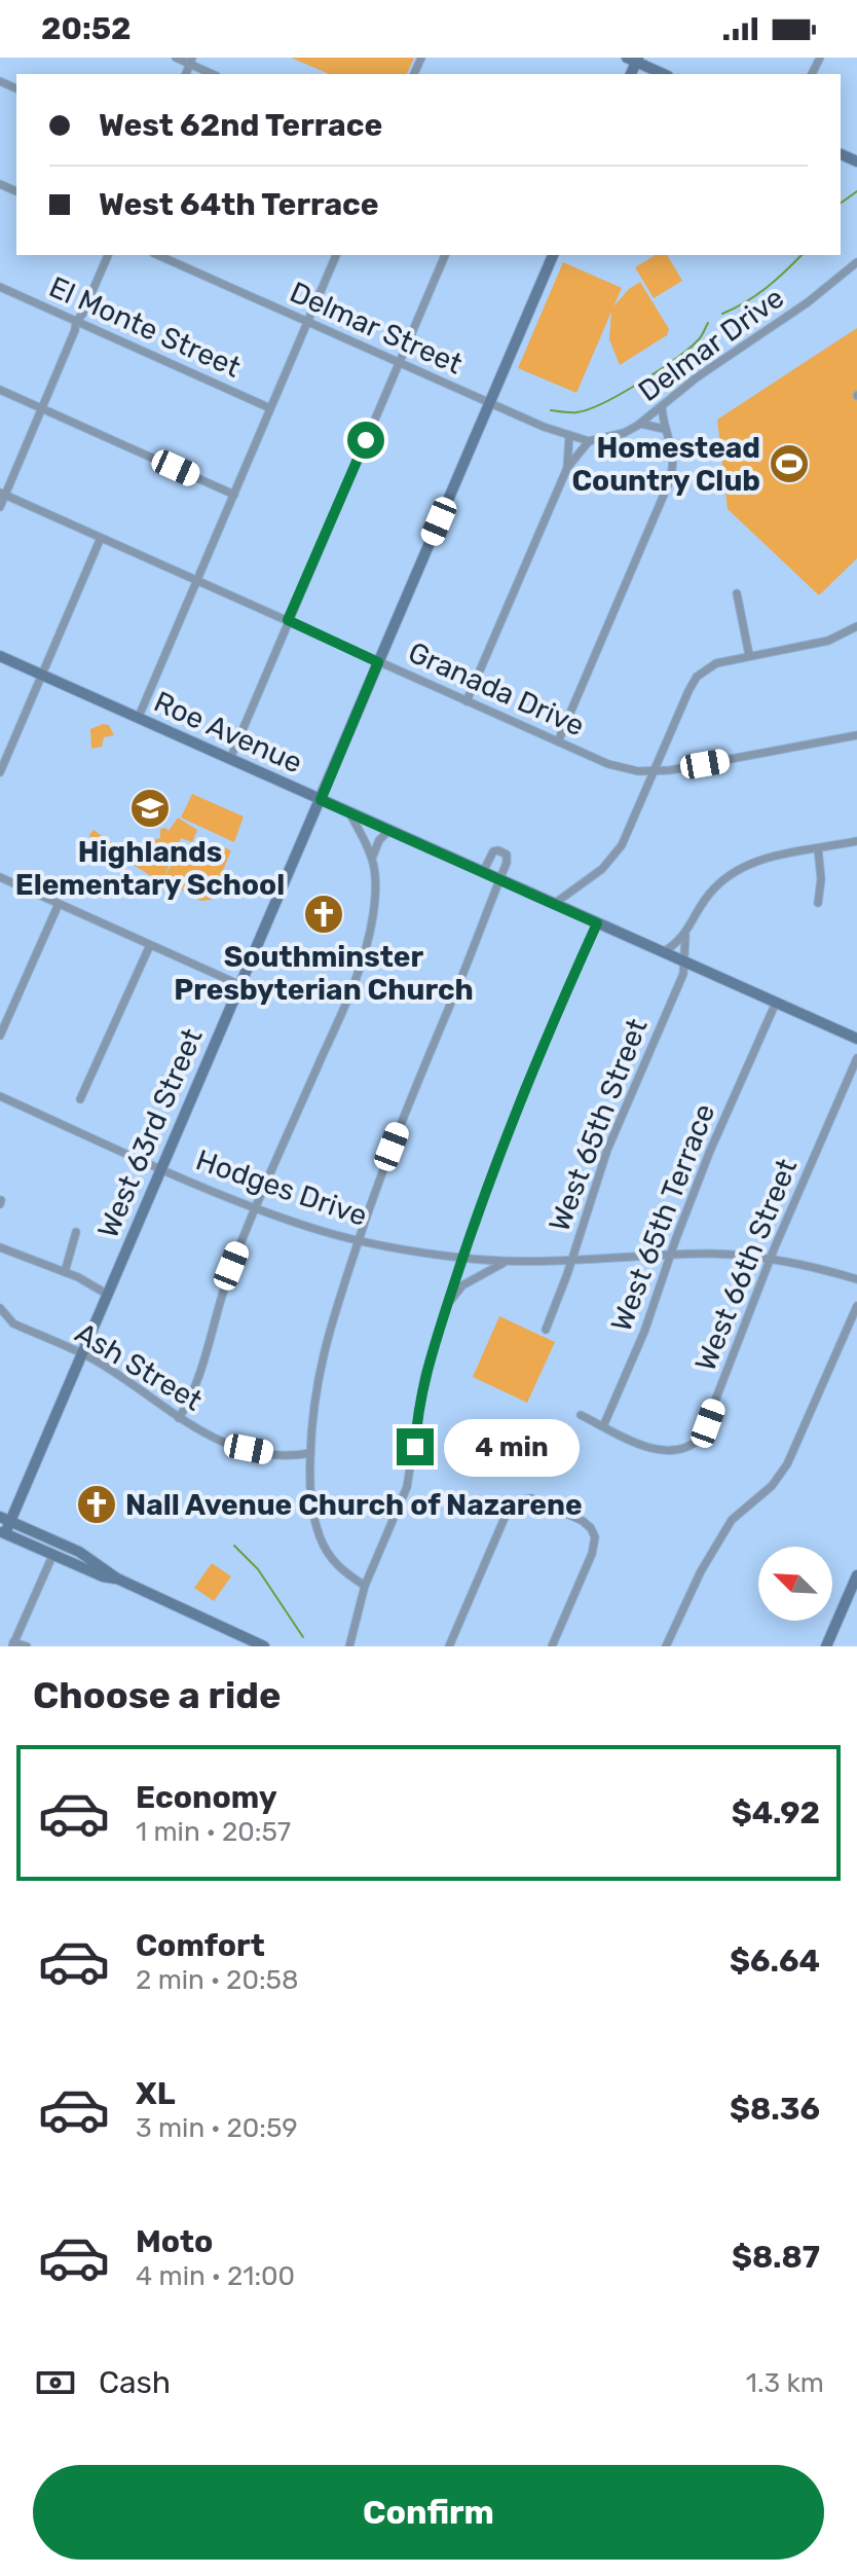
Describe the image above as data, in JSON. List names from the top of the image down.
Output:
{
  "streets": {
    "main road": ["Roe Avenue", "West 63rd Street"],
    "street": [
      "El Monte Street",
      "Delmar Street",
      "Delmar Drive",
      "Granada Drive",
      "West 65th Street",
      "Hodges Drive",
      "West 65th Terrace",
      "West 66th Street",
      "Ash Street"
    ]
  },
  "crossings": [
    ["Delmar Street", "Delmar Drive"],
    ["Delmar Street", "West 63rd Street"],
    ["Delmar Drive", "West 63rd Street"],
    ["Granada Drive", "West 63rd Street"],
    ["Roe Avenue", "West 65th Street"],
    ["Roe Avenue", "West 63rd Street"],
    ["Roe Avenue", "West 65th Terrace"],
    ["West 65th Street", "Hodges Drive"],
    ["West 63rd Street", "Hodges Drive"],
    ["West 63rd Street", "Ash Street"],
    ["Hodges Drive", "West 65th Terrace"],
    ["Hodges Drive", "West 66th Street"],
    ["West 65th Terrace", "West 66th Street"]
  ],
  "places": {
    "sports": ["Homestead Country Club"],
    "school or university": ["Highlands Elementary School"],
    "church": ["Southminster Presbyterian Church", "Nall Avenue Church of Nazarene"]
  },
  "north": "top left",
  "page": {
    "status": "20:52",
    "banner": ["West 62nd Terrace", "West 64th Terrace"],
    "bubble": "4 min",
    "heading": "Choose a ride",
    "list": [
      {
        "name": "Economy",
        "note": "1 min · 20:57",
        "value": "$4.92"
      },
      {
        "name": "Comfort",
        "note": "2 min · 20:58",
        "value": "$6.64"
      },
      {
        "name": "XL",
        "note": "3 min · 20:59",
        "value": "$8.36"
      },
      {
        "name": "Moto",
        "note": "4 min · 21:00",
        "value": "$8.87"
      }
    ],
    "pay": ["Cash", "1.3 km"],
    "buttons": "Confirm"
  }
}
